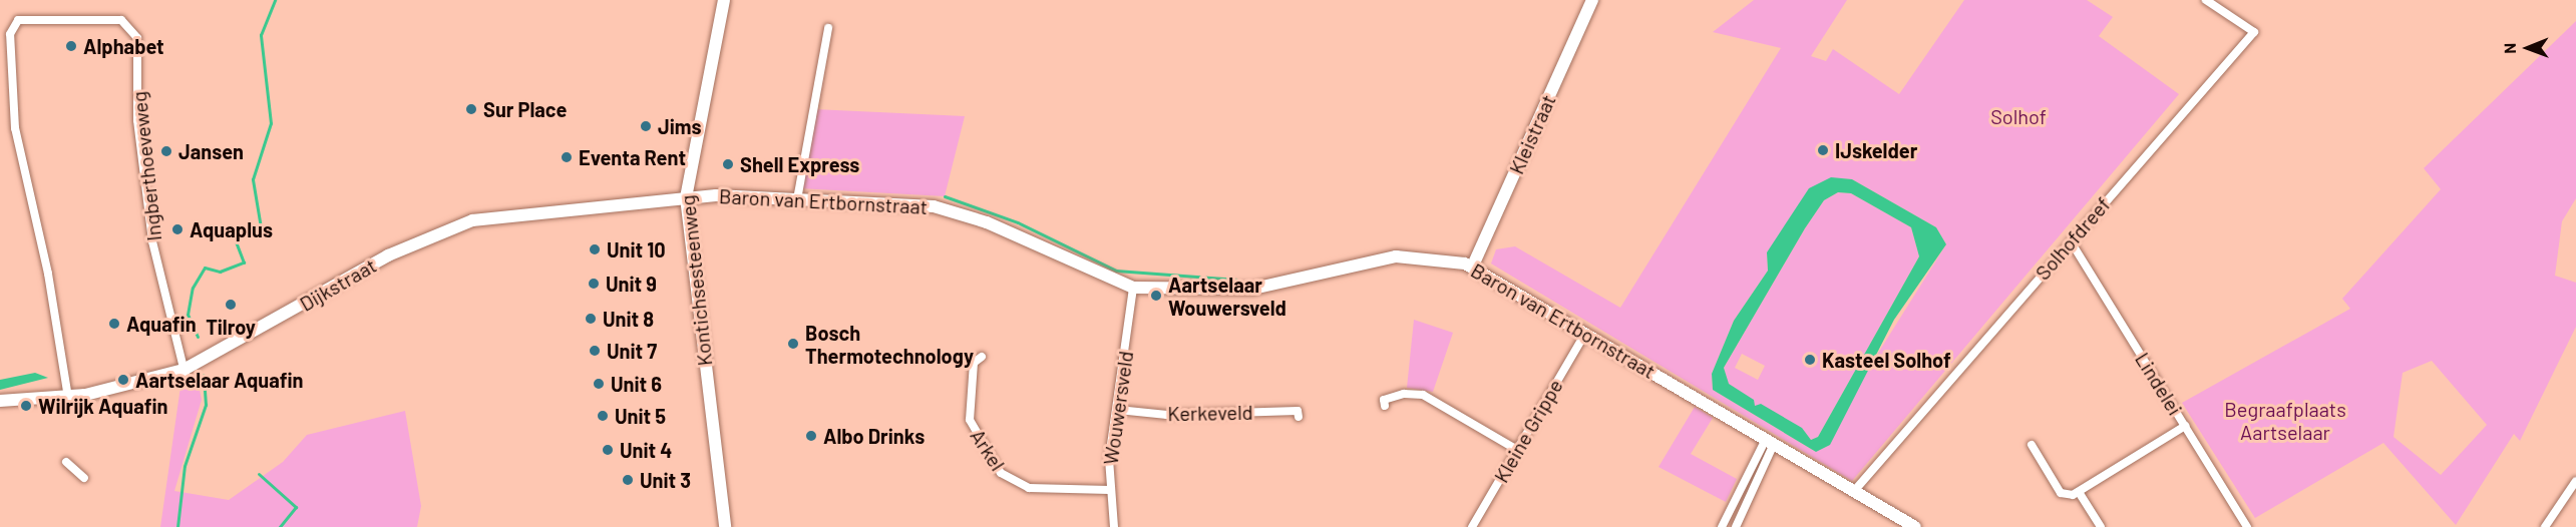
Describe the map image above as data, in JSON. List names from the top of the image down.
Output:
{
  "streets": {
    "street": [
      "Kleistraat",
      "Ingberthoeveweg",
      "Baron van Ertbornstraat",
      "Solhofdreef",
      "Kontichsesteenweg",
      "Dijkstraat",
      "Lindelei",
      "Wouwersveld",
      "Kerkeveld",
      "Kleine Grippe",
      "Arkel"
    ]
  },
  "crossings": [
    ["Kleistraat", "Baron van Ertbornstraat"],
    ["Ingberthoeveweg", "Dijkstraat"],
    ["Baron van Ertbornstraat", "Solhofdreef"],
    ["Baron van Ertbornstraat", "Kontichsesteenweg"],
    ["Baron van Ertbornstraat", "Dijkstraat"],
    ["Baron van Ertbornstraat", "Wouwersveld"],
    ["Baron van Ertbornstraat", "Kleine Grippe"],
    ["Solhofdreef", "Lindelei"],
    ["Kontichsesteenweg", "Dijkstraat"],
    ["Wouwersveld", "Kerkeveld"],
    ["Wouwersveld", "Arkel"]
  ],
  "parks": ["Solhof", "Begraafplaats Aartselaar"],
  "places": [
    "Alphabet",
    "Sur Place",
    "Jims",
    "IJskelder",
    "Jansen",
    "Eventa Rent",
    "Shell Express",
    "Aquaplus",
    "Unit 10",
    "Unit 9",
    "Aartselaar Wouwersveld",
    "Tilroy",
    "Unit 8",
    "Aquafin",
    "Bosch Thermotechnology",
    "Unit 7",
    "Kasteel Solhof",
    "Aartselaar Aquafin",
    "Unit 6",
    "Wilrijk Aquafin",
    "Unit 5",
    "Albo Drinks",
    "Unit 4",
    "Unit 3"
  ],
  "north": "left"
}
